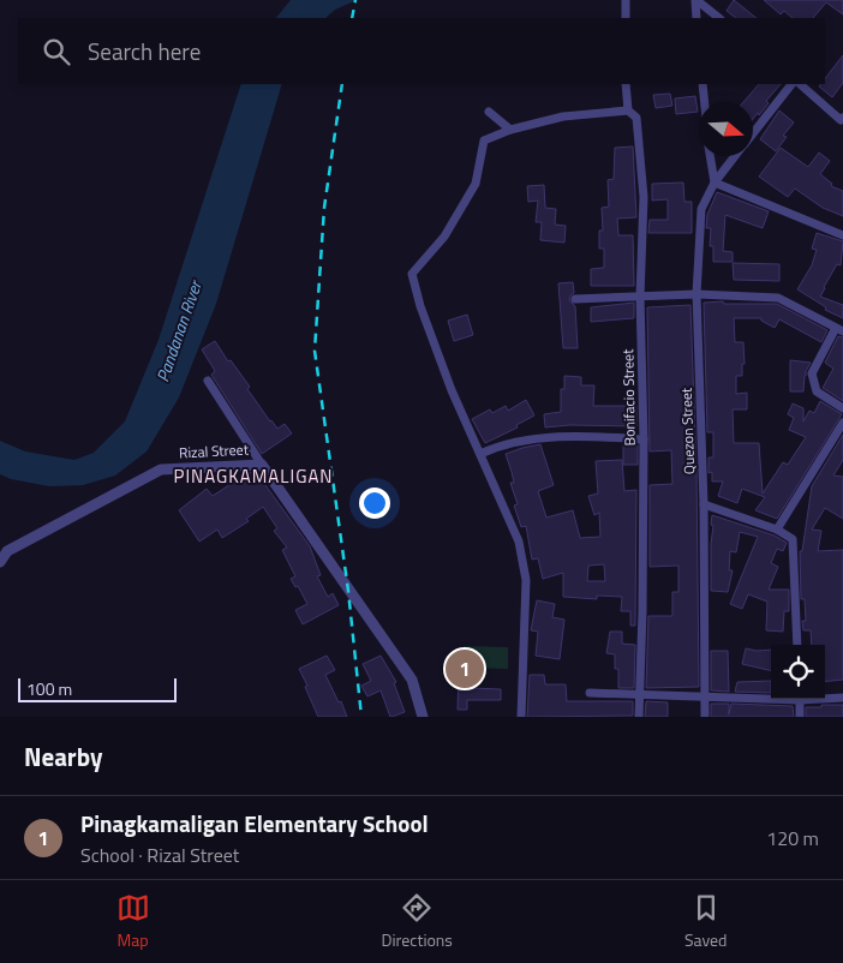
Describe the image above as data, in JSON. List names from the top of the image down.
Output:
{
  "streets": {
    "street": ["Bonifacio Street", "Quezon Street", "Rizal Street"]
  },
  "districts": ["PINAGKAMALIGAN"],
  "water": ["Pandanan River"],
  "scale_bar": "100 m",
  "north": "right",
  "page": {
    "search": "Search here",
    "pins": "1",
    "scale": "100 m",
    "heading": "Nearby",
    "list": [
      {
        "mark": "1",
        "name": "Pinagkamaligan Elementary School",
        "note": "School · Rizal Street",
        "value": "120 m"
      }
    ],
    "nav": ["Map", "Directions", "Saved"]
  }
}
